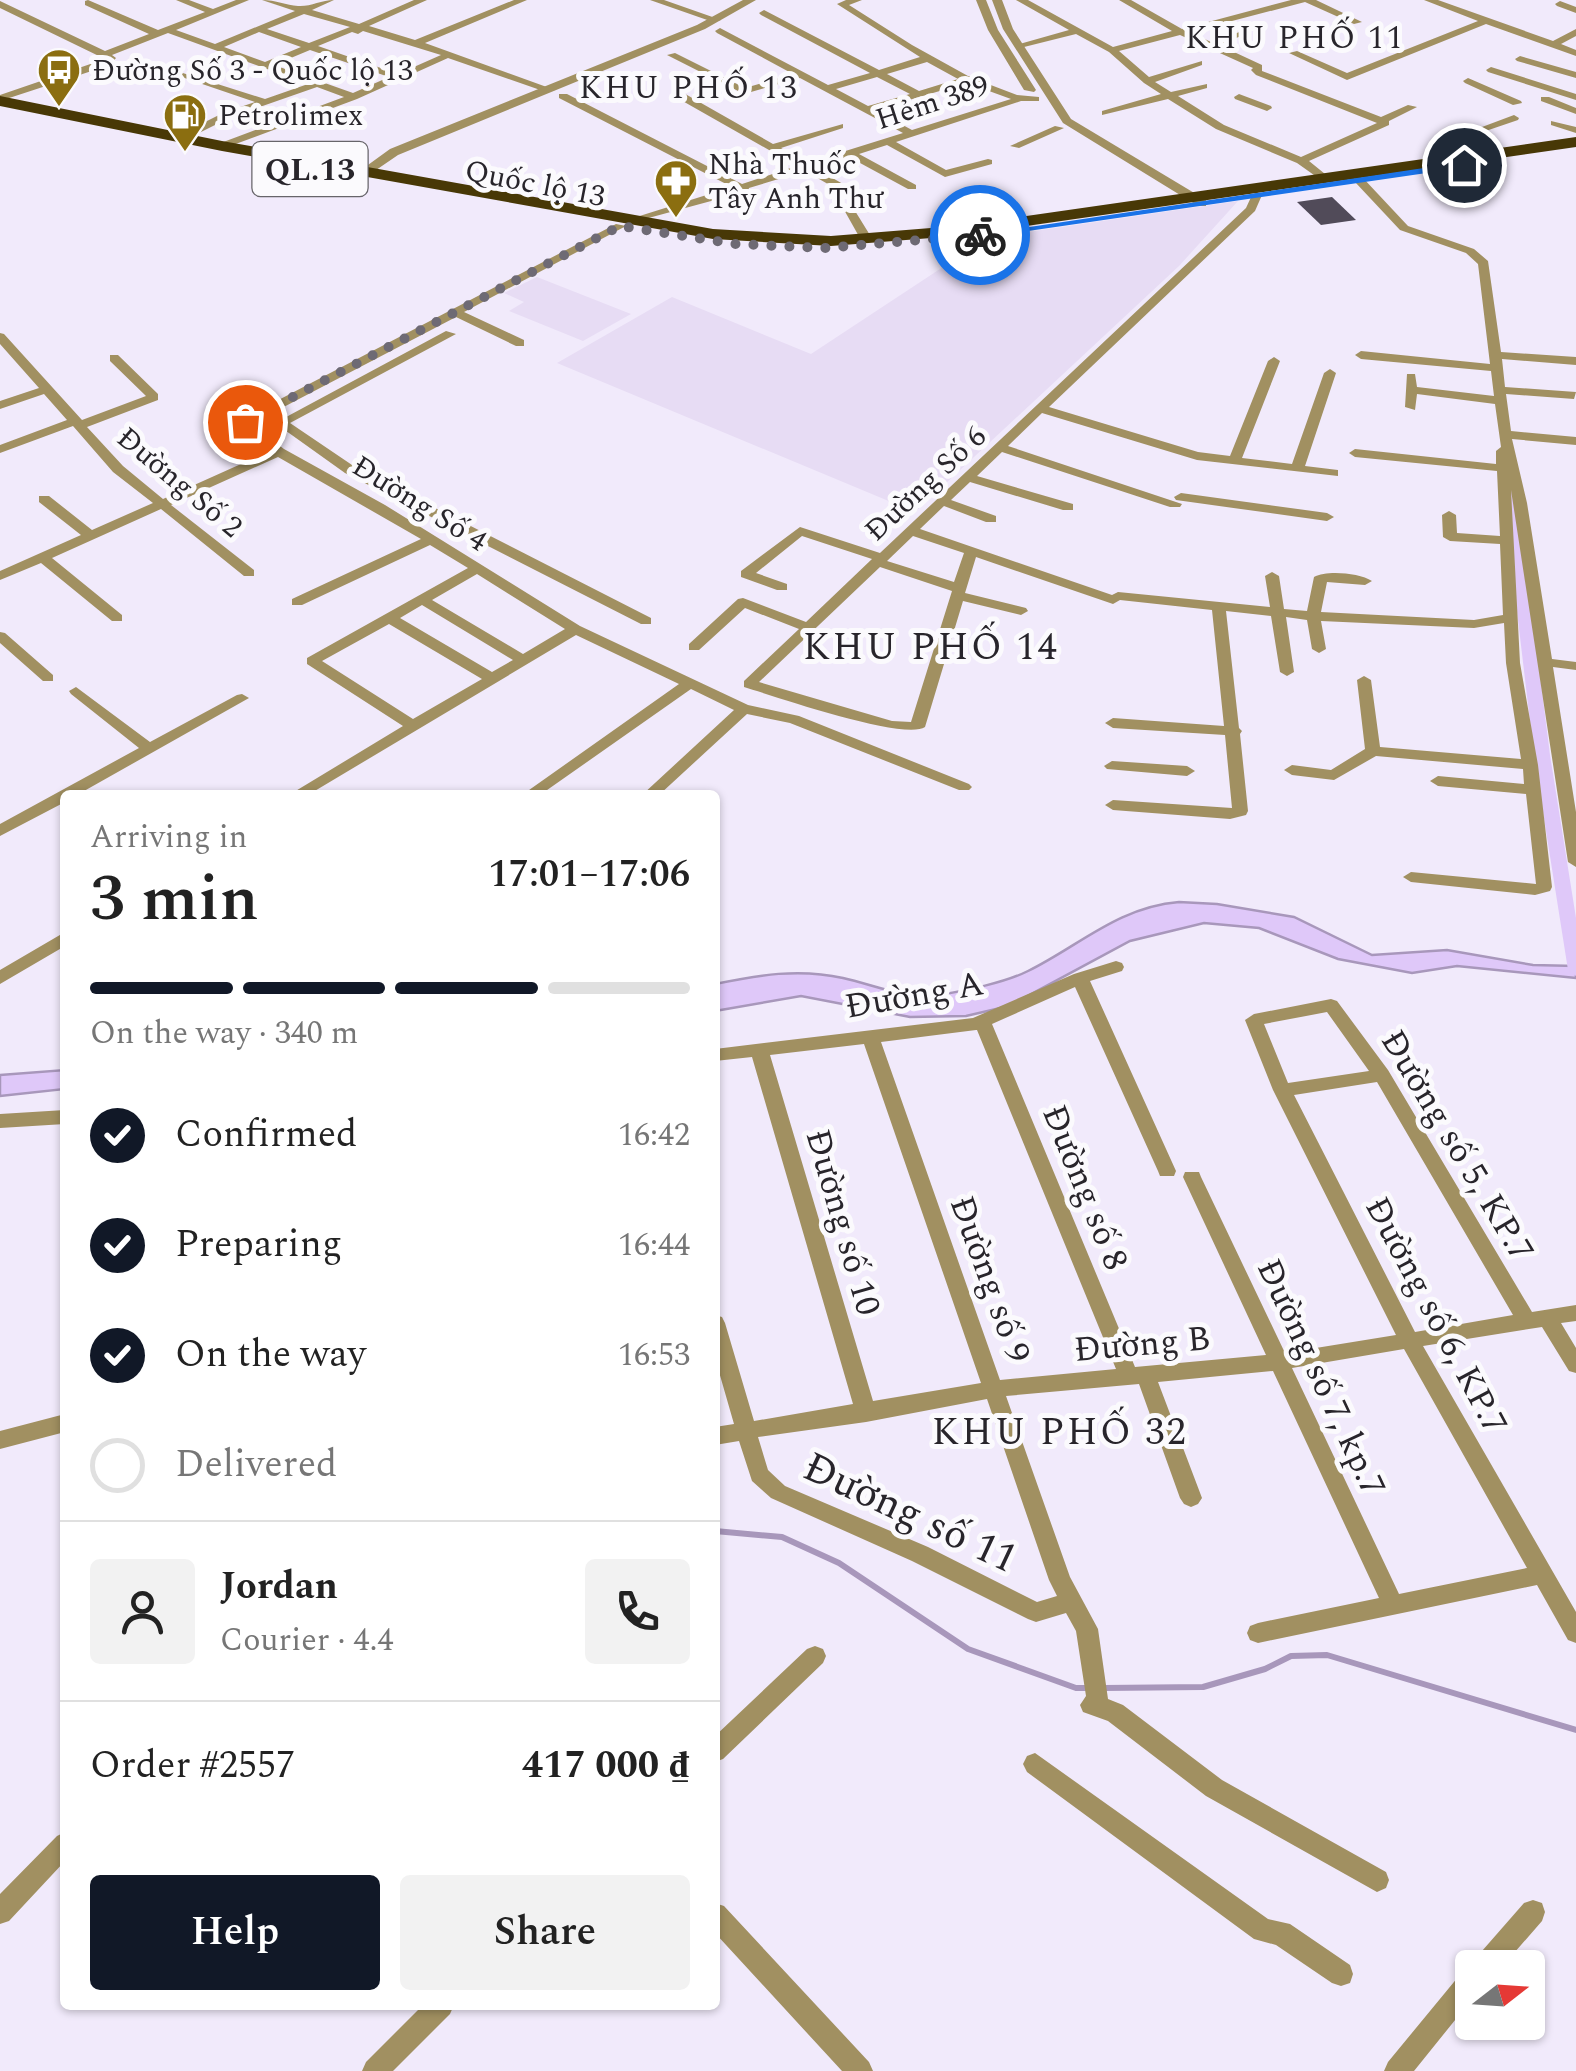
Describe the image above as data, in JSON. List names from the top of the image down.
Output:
{
  "streets": {
    "highway": ["QL.13", "Quốc lộ 13"],
    "street": [
      "Hẻm 389",
      "Đường Số 2",
      "Đường Số 6",
      "Đường Số 4",
      "Đường A",
      "Đường số 5, KP.7",
      "Đường số 8",
      "Đường số 10",
      "Đường số 9",
      "Đường số 6, KP.7",
      "Đường B",
      "Đường số 7, kp.7",
      "Đường số 11"
    ]
  },
  "crossings": [
    ["Hẻm 389", "Quốc lộ 13"],
    ["Hẻm 389", "Đường Số 4"],
    ["Quốc lộ 13", "Đường Số 6"],
    ["Quốc lộ 13", "Đường Số 4"],
    ["Đường A", "Đường số 8"],
    ["Đường A", "Đường số 10"],
    ["Đường A", "Đường số 9"],
    ["Đường số 5, KP.7", "Đường số 6, KP.7"],
    ["Đường số 5, KP.7", "Đường B"],
    ["Đường số 8", "Đường B"],
    ["Đường số 10", "Đường B"],
    ["Đường số 9", "Đường B"],
    ["Đường số 9", "Đường số 11"],
    ["Đường số 6, KP.7", "Đường B"],
    ["Đường B", "Đường số 7, kp.7"],
    ["Đường B", "Đường số 11"]
  ],
  "districts": [
    "KHU PHỐ 11",
    "KHU PHỐ 13",
    "KHU PHỐ 14",
    "KHU PHỐ 32"
  ],
  "places": {
    "bus stop": ["Đường Số 3 - Quốc lộ 13"],
    "fuel station": ["Petrolimex"],
    "pharmacy": ["Nhà Thuốc Tây Anh Thư"]
  },
  "north": "right",
  "page": {
    "heading": ["3 min", "Arriving in", "17:01–17:06"],
    "panel": [
      "Jordan",
      "Courier · 4.4",
      "Order #2557",
      "417 000 ₫"
    ],
    "bar": "On the way · 340 m",
    "list": [
      ["Confirmed", "16:42"],
      ["Preparing", "16:44"],
      ["On the way", "16:53"],
      "Delivered"
    ],
    "buttons": ["Help", "Share"]
  }
}
